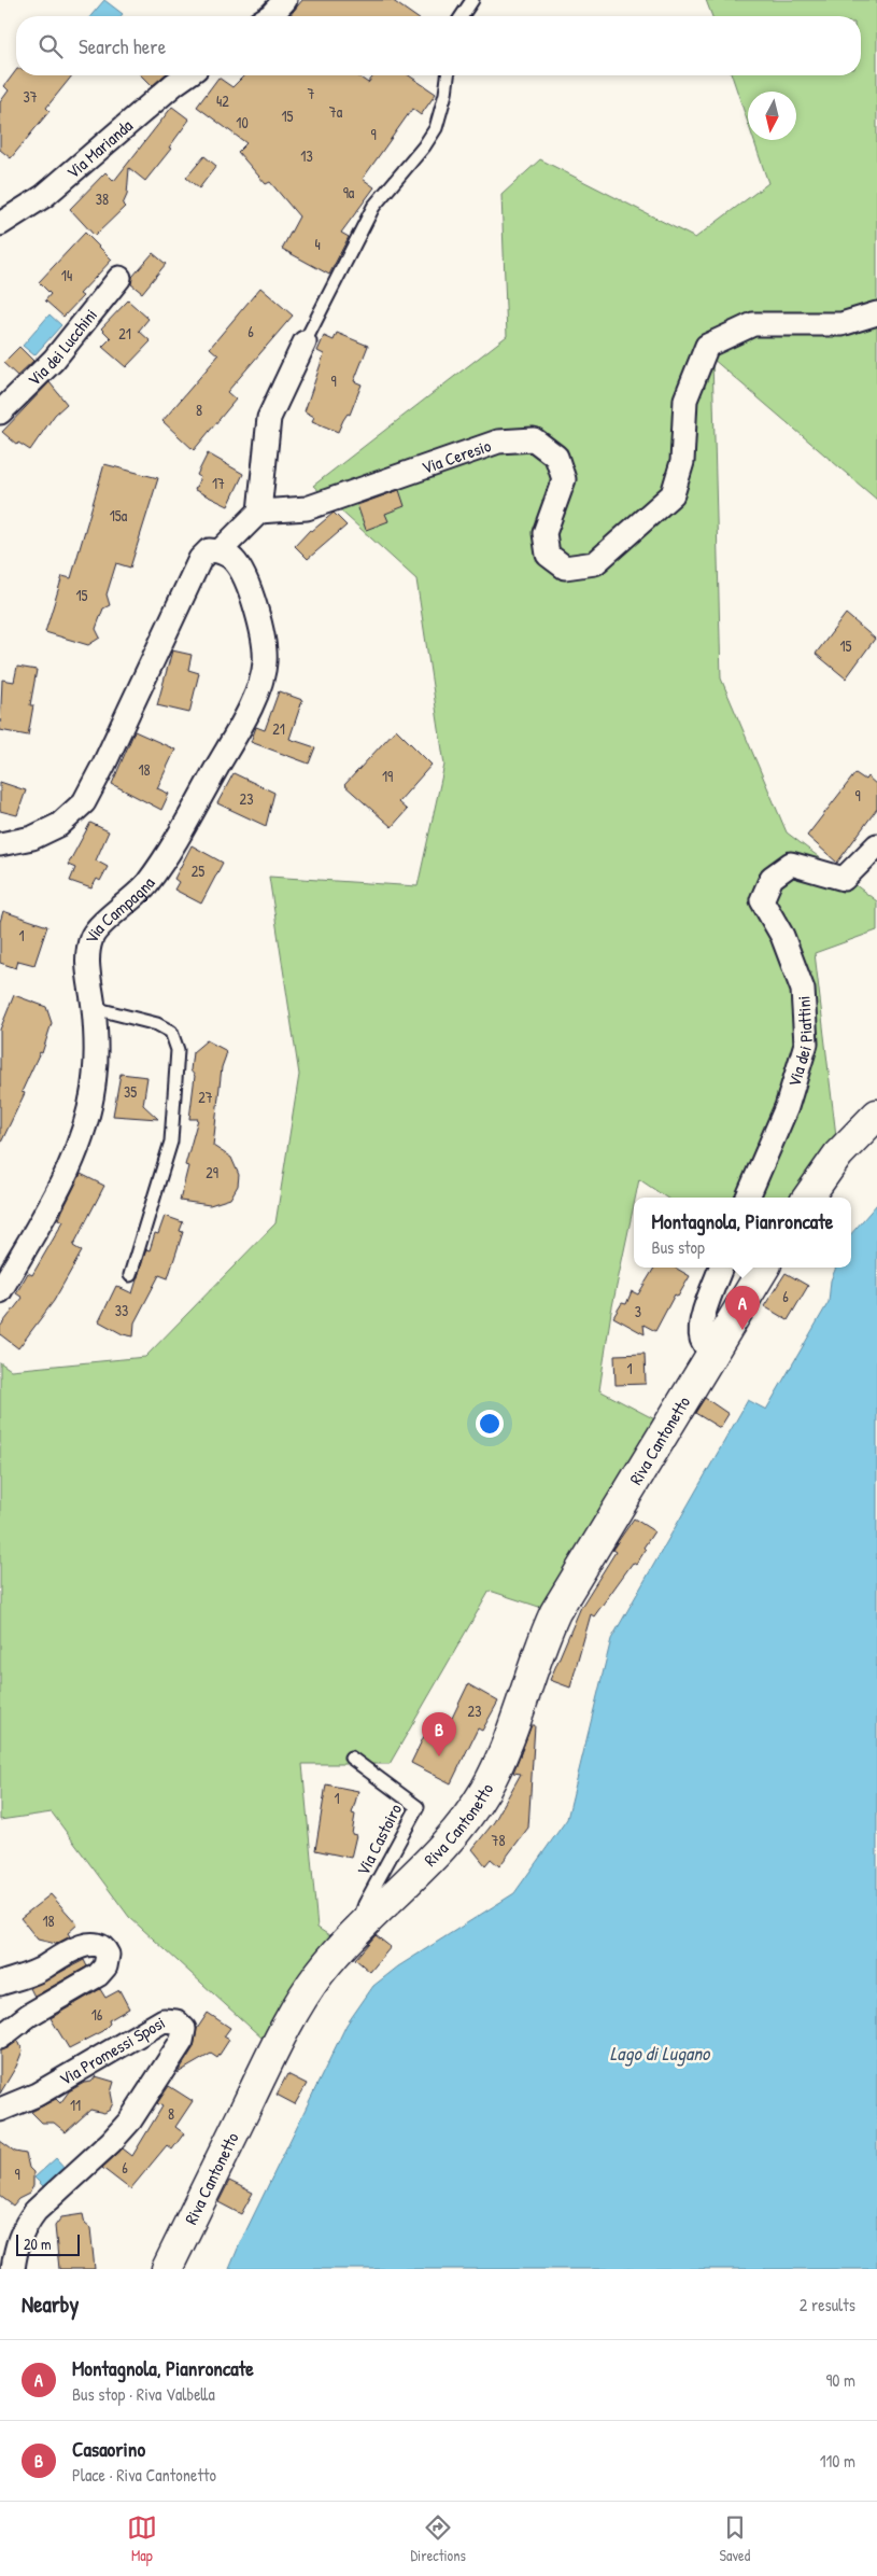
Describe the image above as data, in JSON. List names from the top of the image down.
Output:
{
  "streets": {
    "main road": ["Riva Cantonetto"],
    "street": [
      "Via Marianda",
      "Via dei Lucchini",
      "Via Ceresio",
      "Via Campagna",
      "Via dei Piattini",
      "Via Promessi Sposi"
    ],
    "lane": ["Via Castoiro"]
  },
  "crossings": [
    ["Riva Cantonetto", "Via Castoiro"]
  ],
  "water": ["Lago di Lugano"],
  "house_numbers": [
    "7",
    "37",
    "42",
    "7a",
    "15",
    "10",
    "9",
    "13",
    "9a",
    "38",
    "4",
    "14",
    "6",
    "21",
    "9",
    "8",
    "17",
    "15a",
    "15",
    "15",
    "21",
    "18",
    "19",
    "9",
    "23",
    "25",
    "1",
    "35",
    "27",
    "29",
    "6",
    "33",
    "3",
    "1",
    "23",
    "1",
    "78",
    "18",
    "16",
    "11",
    "8",
    "6",
    "9"
  ],
  "scale_bar": "20 m",
  "north": "bottom",
  "page": {
    "search": "Search here",
    "popup": ["Montagnola, Pianroncate", "Bus stop"],
    "pins": ["A", "B"],
    "scale": "20 m",
    "heading": ["Nearby", "2 results"],
    "list": [
      {
        "mark": "A",
        "name": "Montagnola, Pianroncate",
        "note": "Bus stop · Riva Valbella",
        "value": "90 m"
      },
      {
        "mark": "B",
        "name": "Casaorino",
        "note": "Place · Riva Cantonetto",
        "value": "110 m"
      }
    ],
    "nav": ["Map", "Directions", "Saved"]
  }
}
